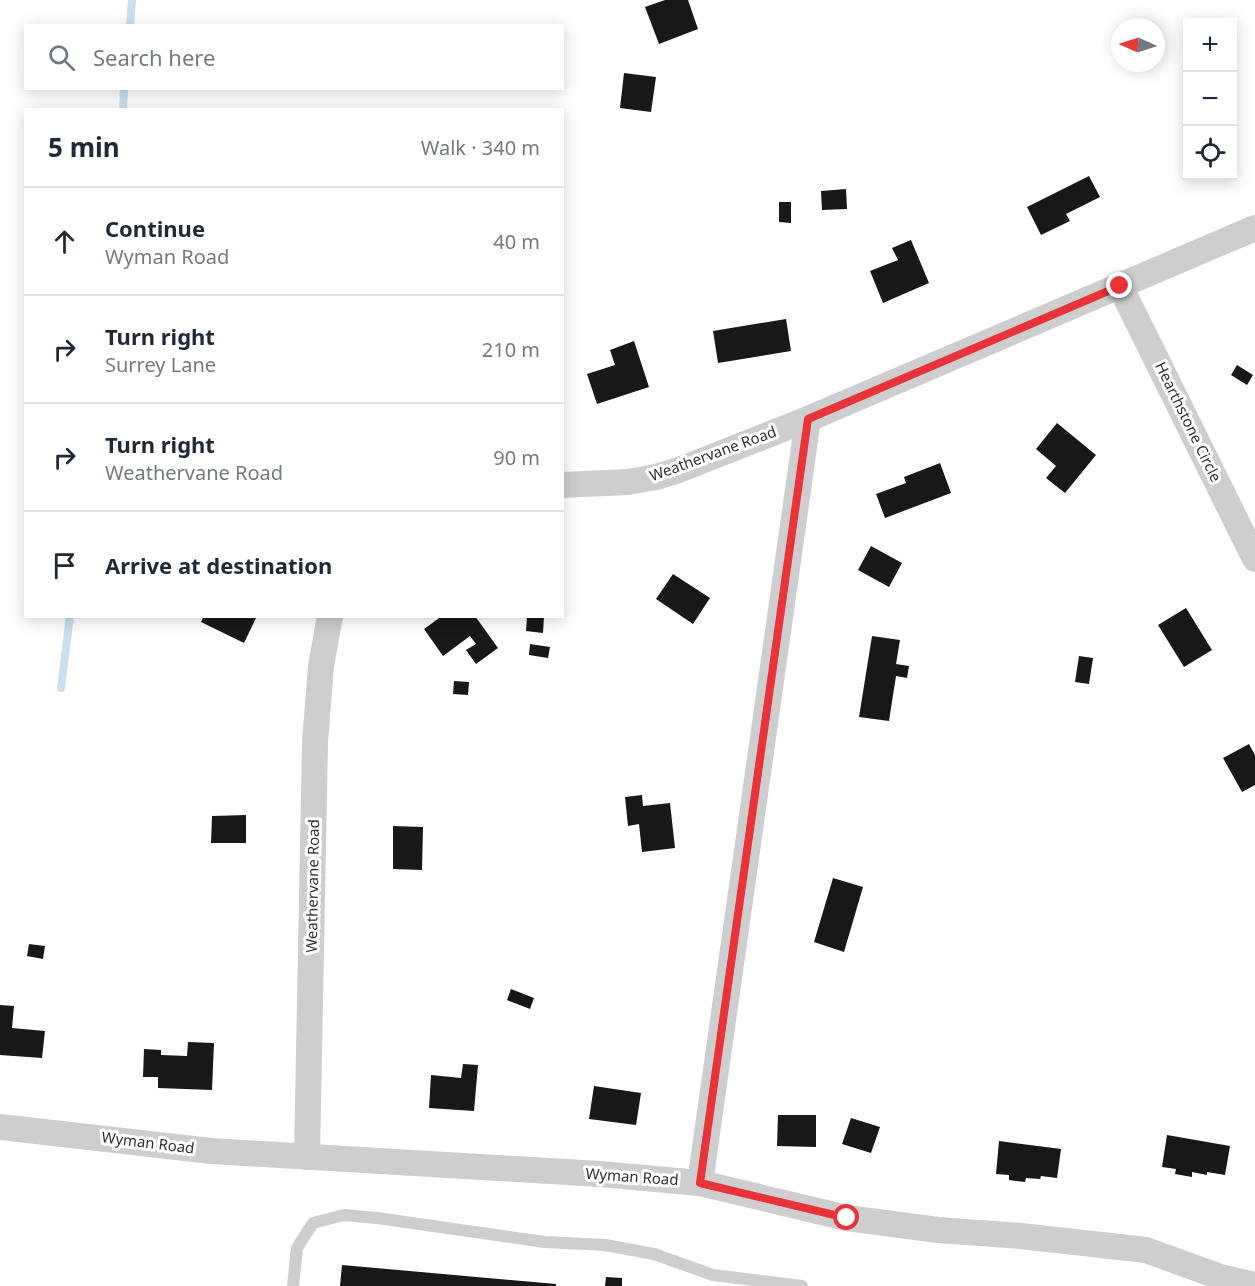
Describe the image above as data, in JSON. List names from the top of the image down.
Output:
{
  "streets": {
    "street": ["Hearthstone Circle", "Weathervane Road", "Wyman Road"]
  },
  "crossings": [
    ["Hearthstone Circle", "Weathervane Road"],
    ["Weathervane Road", "Wyman Road"]
  ],
  "north": "left",
  "page": {
    "map_buttons": ["+", "−"],
    "search": "Search here",
    "heading": ["5 min", "Walk · 340 m"],
    "list": [
      ["Continue", "Wyman Road", "40 m"],
      ["Turn right", "Surrey Lane", "210 m"],
      ["Turn right", "Weathervane Road", "90 m"],
      "Arrive at destination"
    ]
  }
}
